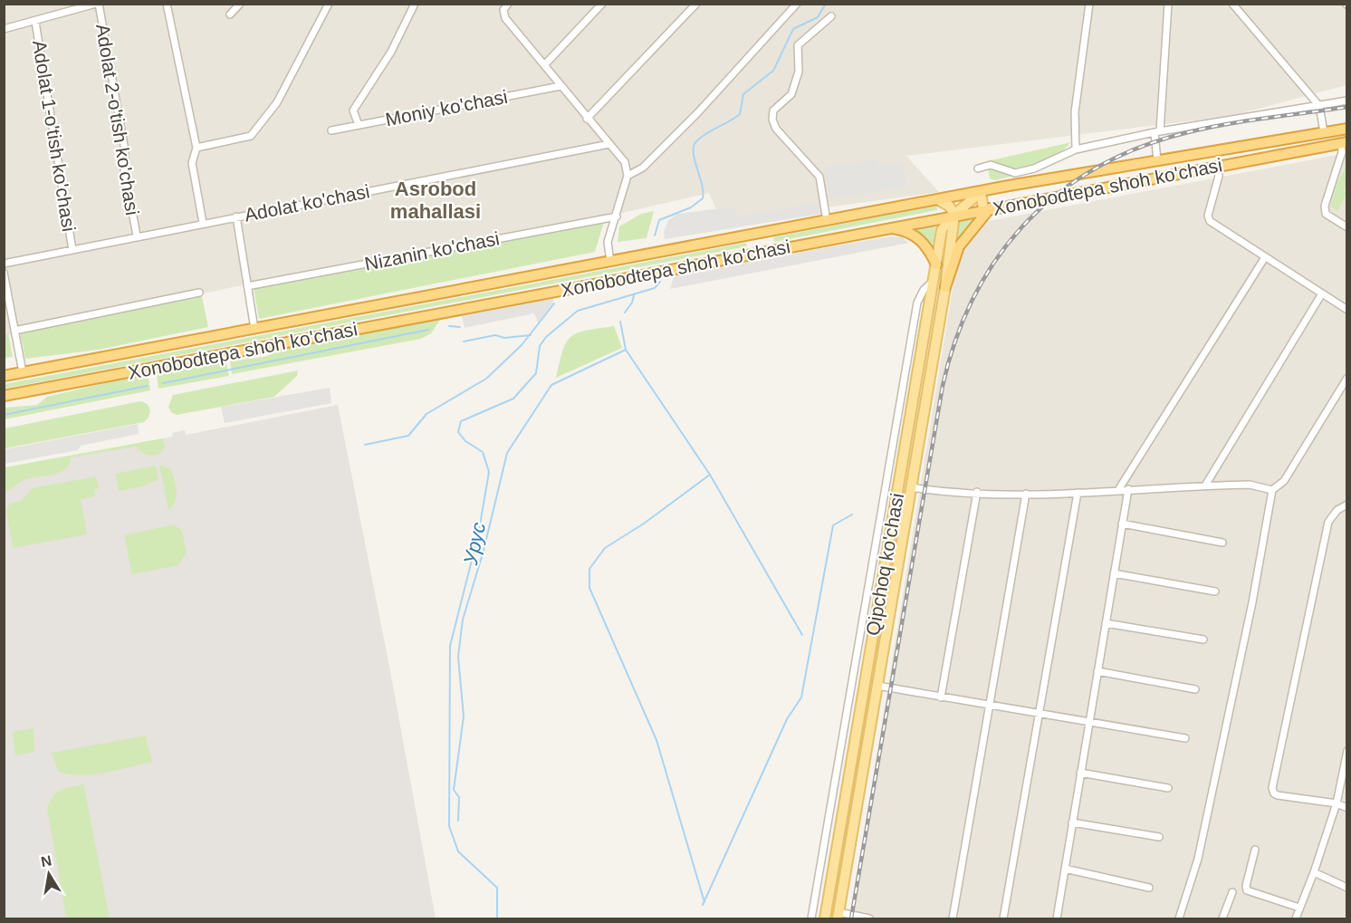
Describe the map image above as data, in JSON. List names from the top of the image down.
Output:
{
  "streets": {
    "highway": ["Xonobodtepa shoh ko'chasi"],
    "main road": ["Qipchoq ko'chasi"],
    "street": [
      "Moniy ko'chasi",
      "Adolat 2-o'tish ko'chasi",
      "Adolat 1-o'tish ko'chasi",
      "Adolat ko'chasi",
      "Nizanin ko'chasi"
    ]
  },
  "crossings": [
    ["Adolat 2-o'tish ko'chasi", "Adolat ko'chasi"],
    ["Adolat 1-o'tish ko'chasi", "Adolat ko'chasi"],
    ["Xonobodtepa shoh ko'chasi", "Qipchoq ko'chasi"]
  ],
  "districts": ["Asrobod mahallasi"],
  "water": ["Урус"],
  "north": "top"
}
